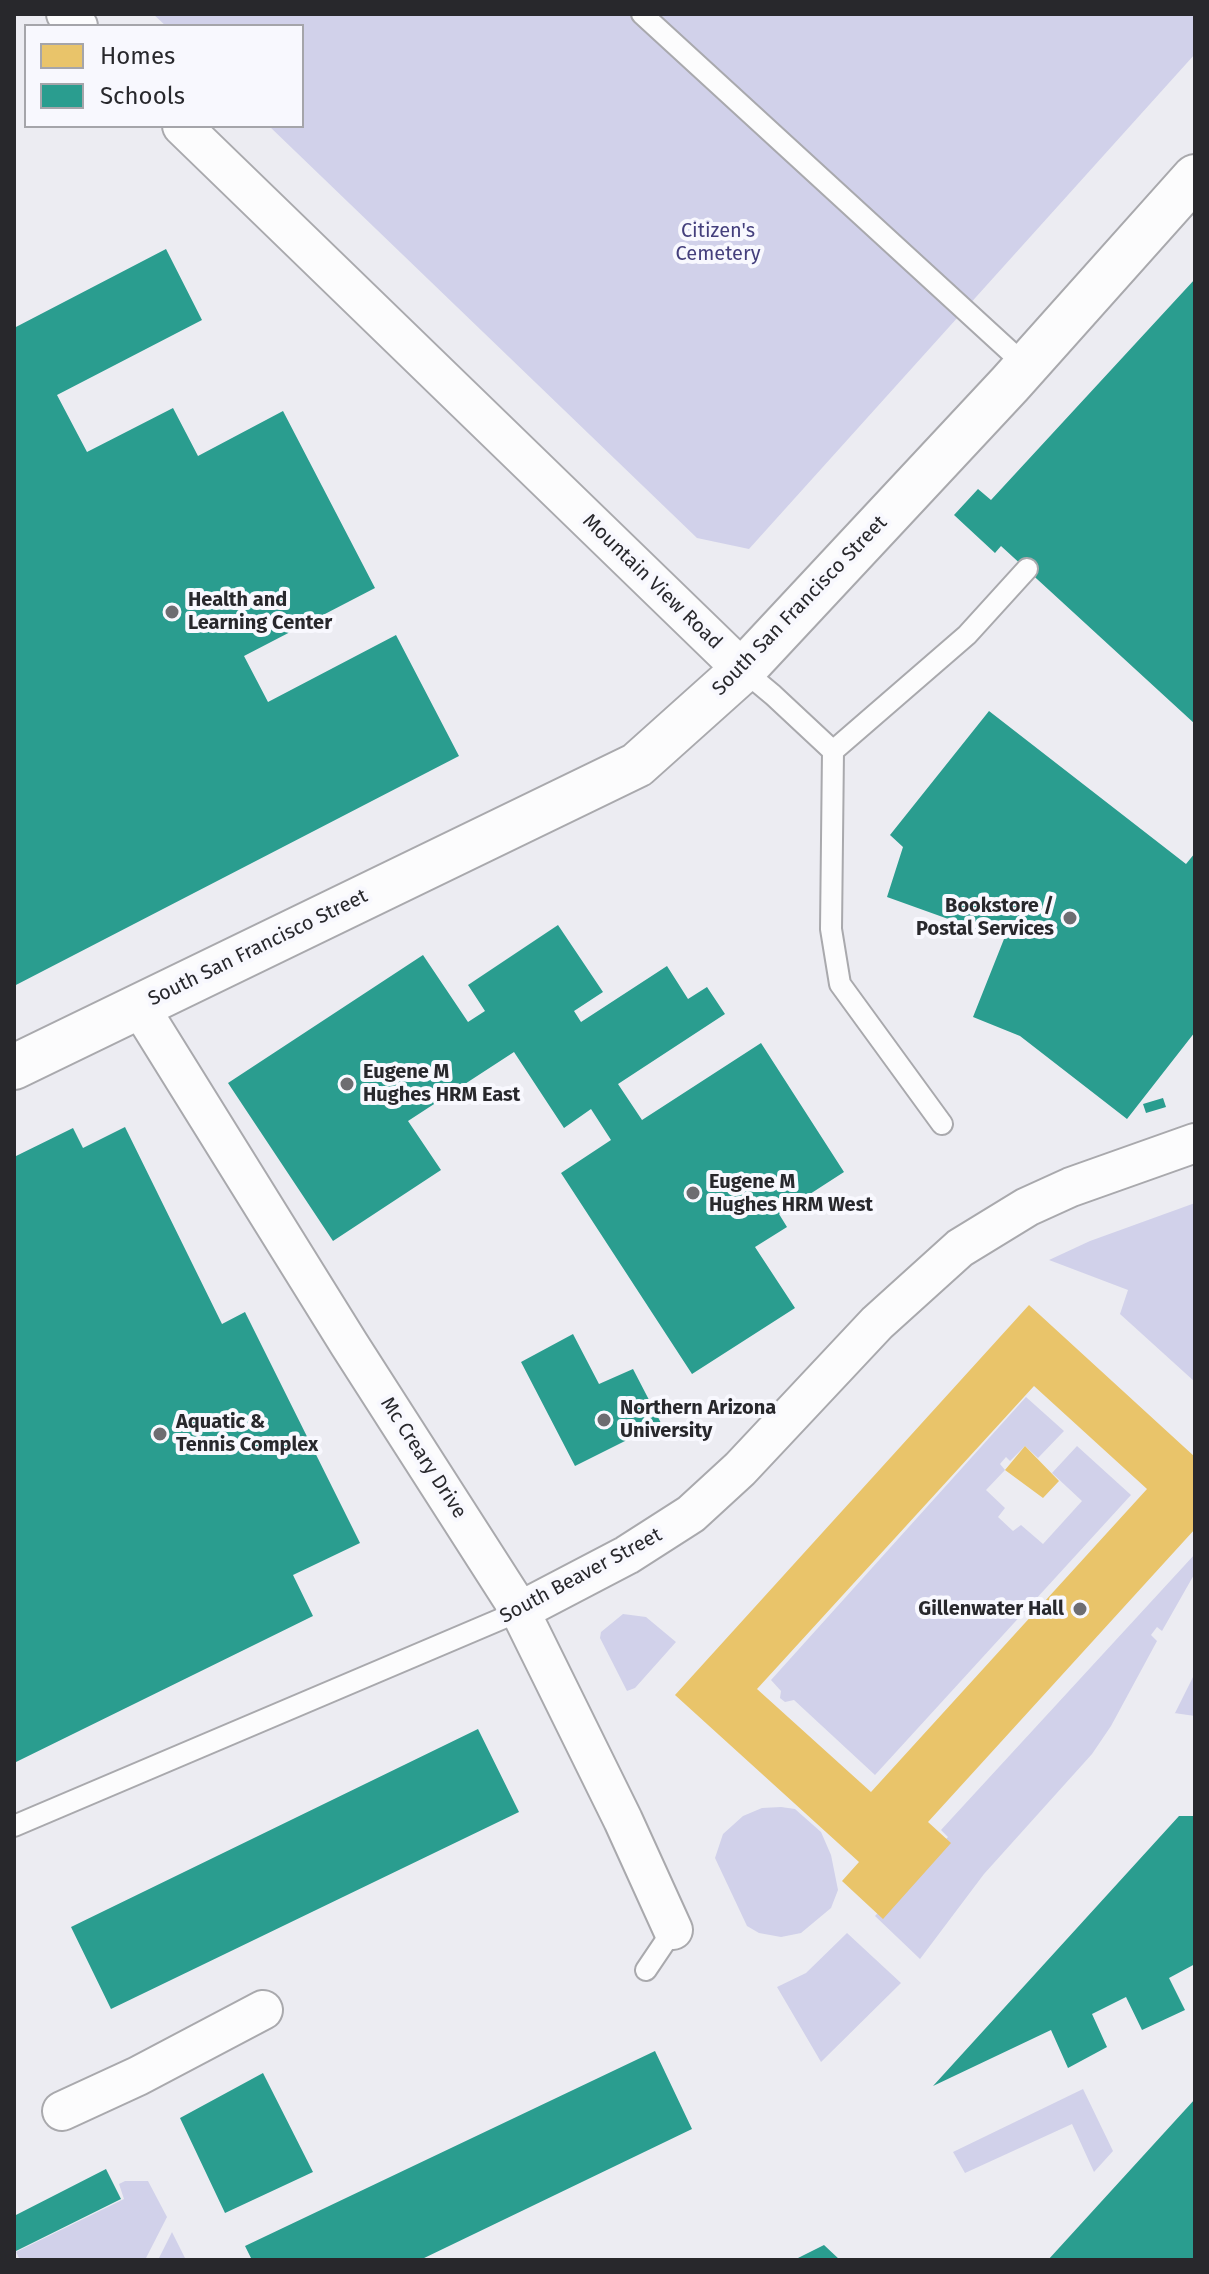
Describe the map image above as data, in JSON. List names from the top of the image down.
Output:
{
  "streets": {
    "street": [
      "Mountain View Road",
      "South San Francisco Street",
      "Mc Creary Drive",
      "South Beaver Street"
    ]
  },
  "crossings": [
    ["Mountain View Road", "South San Francisco Street"],
    ["South San Francisco Street", "Mc Creary Drive"],
    ["Mc Creary Drive", "South Beaver Street"]
  ],
  "parks": ["Citizen's Cemetery"],
  "places": [
    "Health and Learning Center",
    "Bookstore / Postal Services",
    "Eugene M Hughes HRM East",
    "Eugene M Hughes HRM West",
    "Northern Arizona University",
    "Aquatic & Tennis Complex",
    "Gillenwater Hall"
  ],
  "legend": ["Homes", "Schools"]
}
